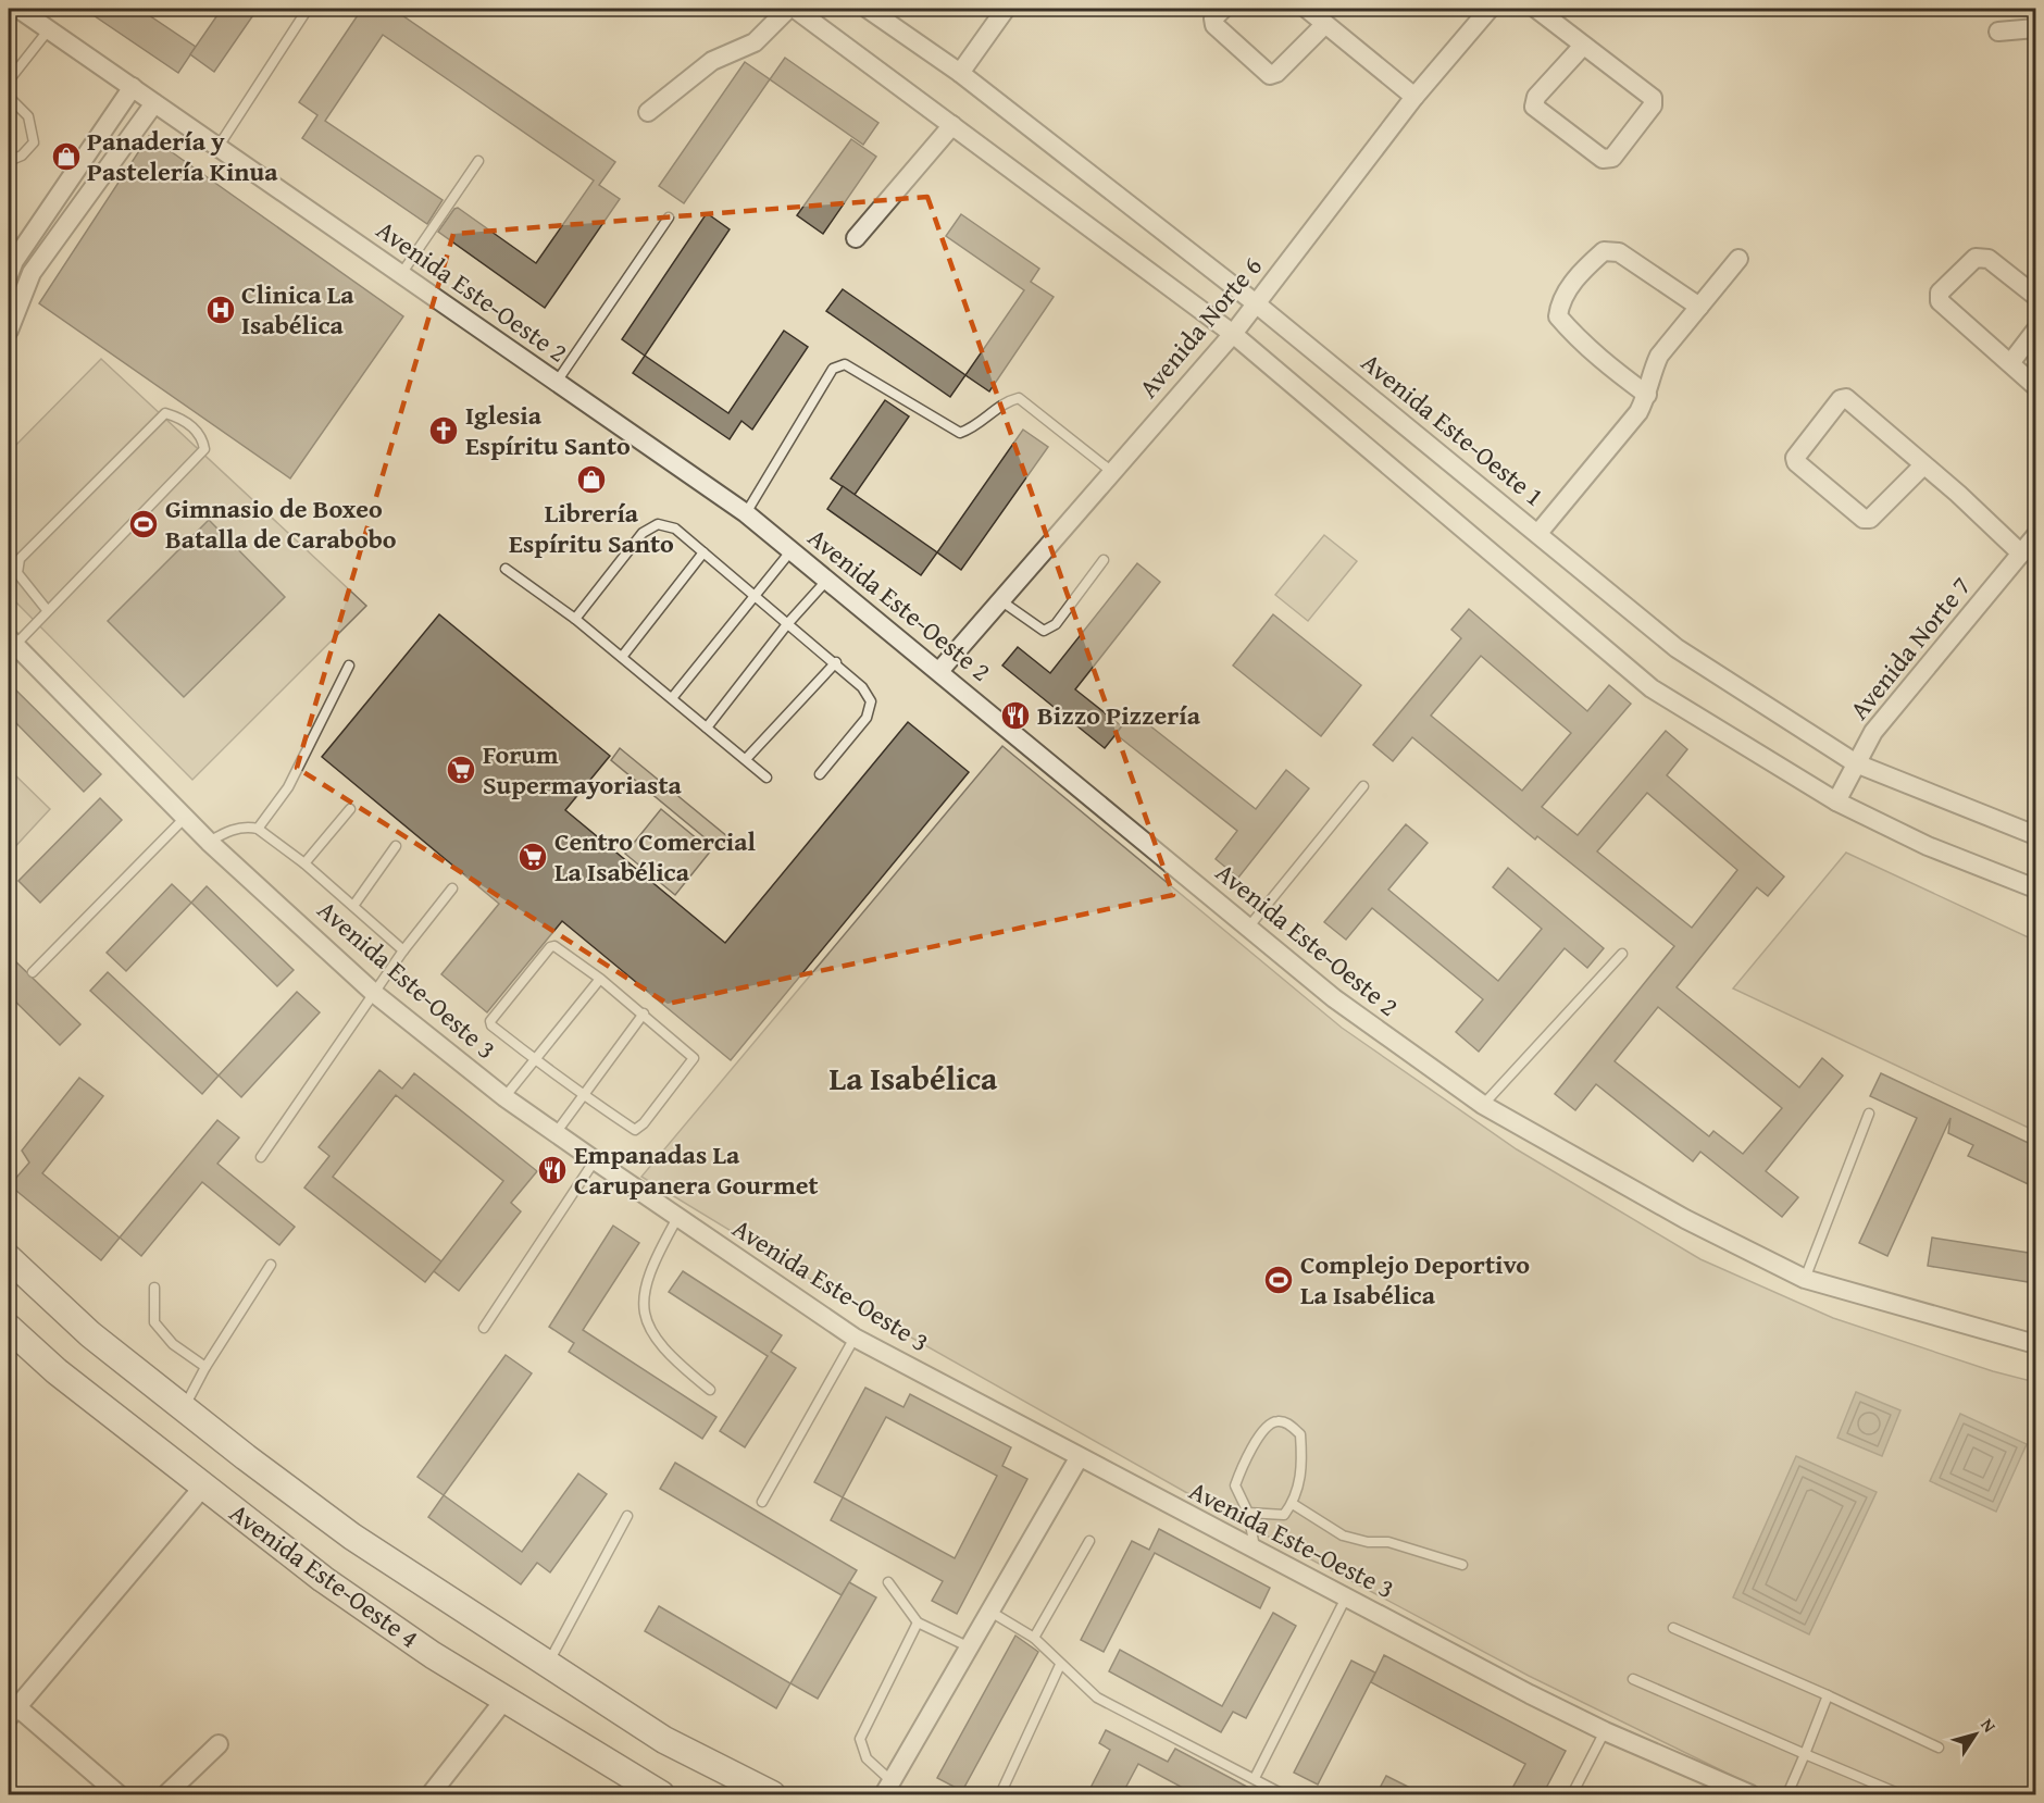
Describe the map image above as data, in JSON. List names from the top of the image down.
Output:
{
  "streets": {
    "main road": ["Avenida Este-Oeste 4"],
    "street": [
      "Avenida Este-Oeste 2",
      "Avenida Norte 6",
      "Avenida Este-Oeste 1",
      "Avenida Norte 7",
      "Avenida Este-Oeste 3"
    ]
  },
  "crossings": [
    ["Avenida Este-Oeste 2", "Avenida Norte 6"],
    ["Avenida Norte 6", "Avenida Este-Oeste 1"],
    ["Avenida Este-Oeste 1", "Avenida Norte 7"]
  ],
  "districts": ["La Isabélica"],
  "places": {
    "shop": ["Panadería y Pastelería Kinua", "Librería Espíritu Santo"],
    "hospital": ["Clinica La Isabélica"],
    "church": ["Iglesia Espíritu Santo"],
    "sports": ["Gimnasio de Boxeo Batalla de Carabobo", "Complejo Deportivo La Isabélica"],
    "restaurant": ["Bizzo Pizzería", "Empanadas La Carupanera Gourmet"],
    "supermarket": ["Forum Supermayoriasta", "Centro Comercial La Isabélica"]
  },
  "north": "top right"
}
